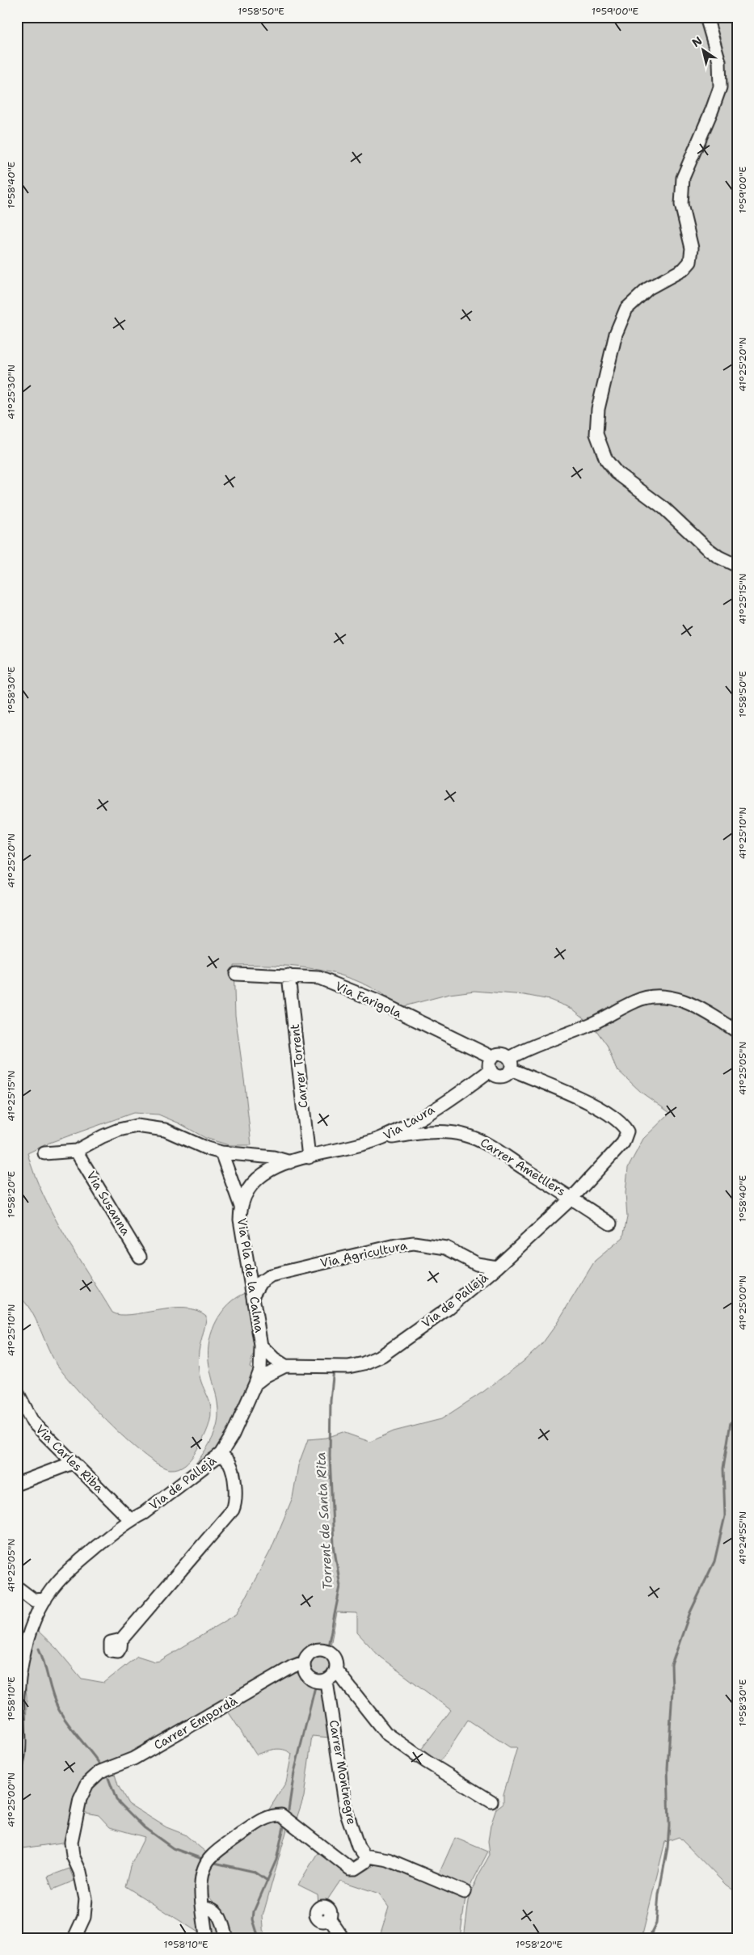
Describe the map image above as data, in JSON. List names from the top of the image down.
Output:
{
  "streets": {
    "street": [
      "Via Farigola",
      "Carrer Torrent",
      "Via Laura",
      "Carrer Ametllers",
      "Via Susanna",
      "Via Agricultura",
      "Via Pla de la Calma",
      "Via de Pallejà",
      "Via Carles Riba",
      "Carrer Empordà",
      "Carrer Montnegre"
    ]
  },
  "crossings": [
    ["Via Farigola", "Carrer Torrent"],
    ["Via Farigola", "Via Laura"],
    ["Via Farigola", "Via de Pallejà"],
    ["Carrer Torrent", "Via Laura"],
    ["Via Laura", "Carrer Ametllers"],
    ["Via Laura", "Via Pla de la Calma"],
    ["Via Laura", "Via de Pallejà"],
    ["Carrer Ametllers", "Via de Pallejà"],
    ["Via Agricultura", "Via Pla de la Calma"],
    ["Via Agricultura", "Via de Pallejà"],
    ["Via Pla de la Calma", "Via de Pallejà"],
    ["Via de Pallejà", "Via Carles Riba"],
    ["Carrer Empordà", "Carrer Montnegre"]
  ],
  "water": ["Torrent de Santa Rita"],
  "north": "top left",
  "coordinates": [
    "1°58'50\"E",
    "1°59'00\"E",
    "1°58'40\"E",
    "41°25'20\"N",
    "41°25'30\"N",
    "41°25'15\"N",
    "1°58'30\"E",
    "41°25'10\"N",
    "41°25'05\"N",
    "1°58'20\"E",
    "41°25'00\"N",
    "41°24'55\"N",
    "1°58'10\"E"
  ]
}
